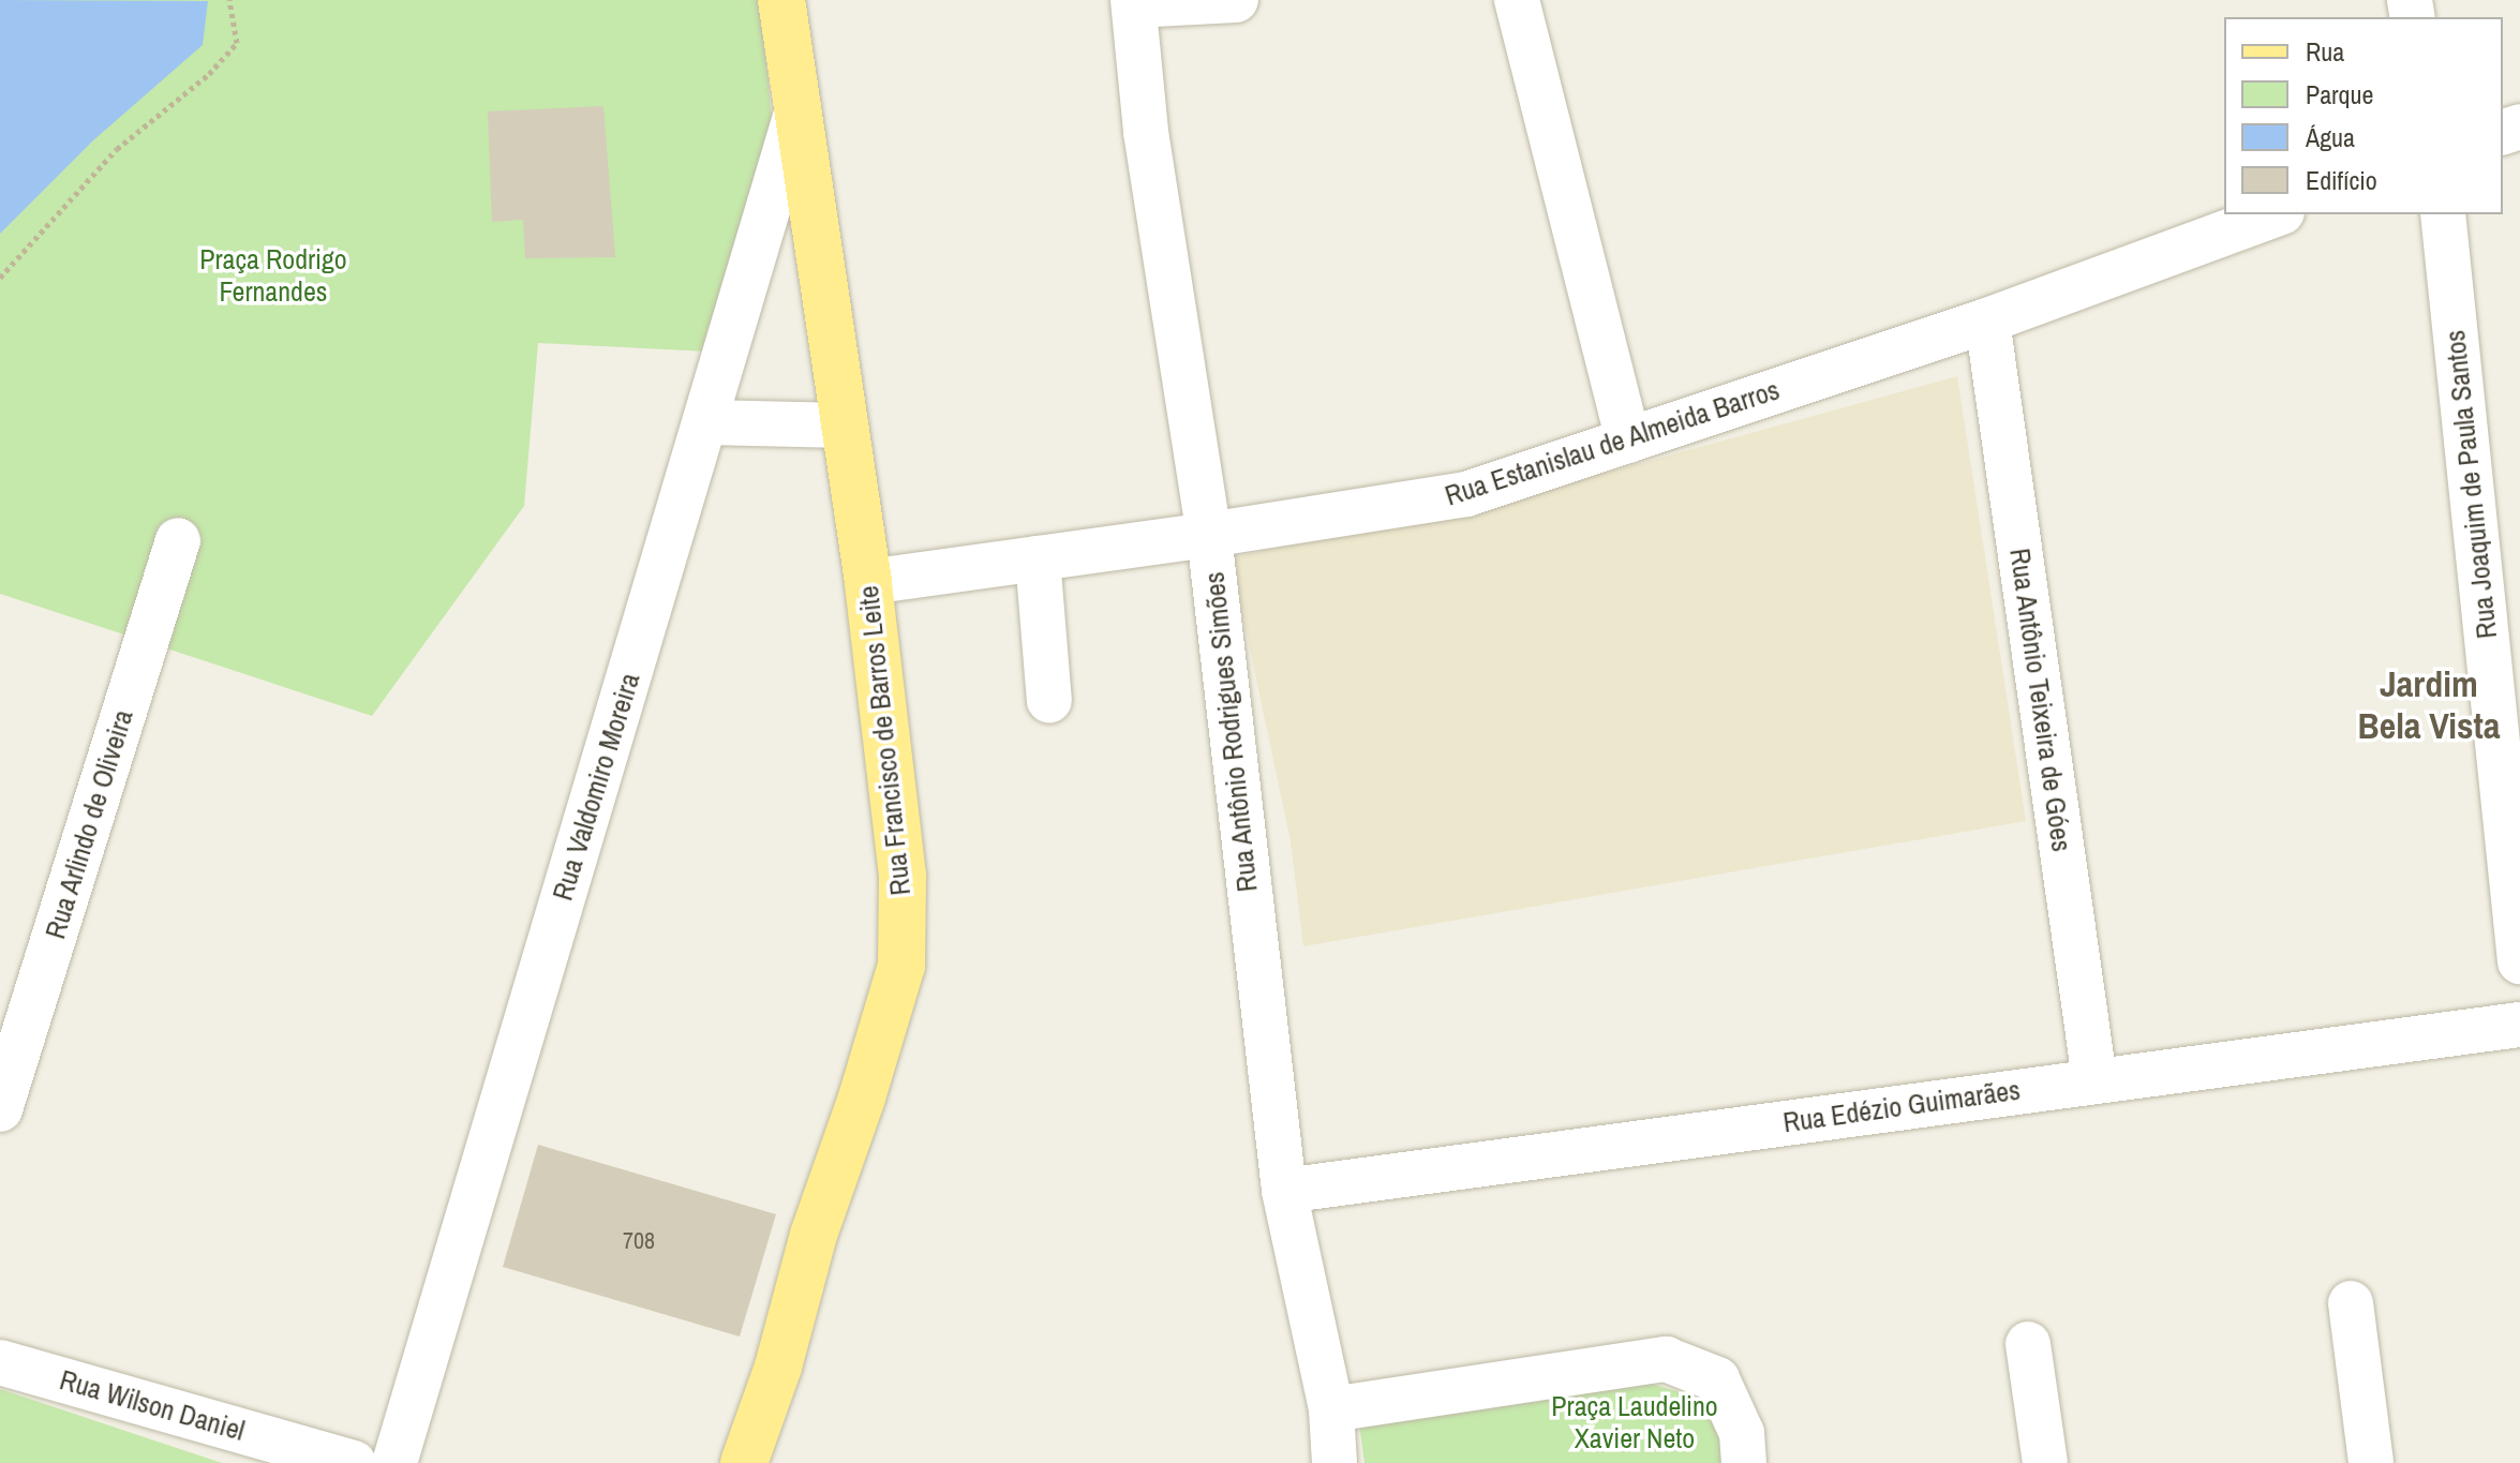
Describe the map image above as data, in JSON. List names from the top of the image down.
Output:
{
  "streets": {
    "main road": ["Rua Francisco de Barros Leite"],
    "street": [
      "Rua Estanislau de Almeida Barros",
      "Rua Joaquim de Paula Santos",
      "Rua Antônio Teixeira de Góes",
      "Rua Antônio Rodrigues Simões",
      "Rua Valdomiro Moreira",
      "Rua Arlindo de Oliveira",
      "Rua Edézio Guimarães",
      "Rua Wilson Daniel"
    ]
  },
  "crossings": [
    ["Rua Estanislau de Almeida Barros", "Rua Antônio Teixeira de Góes"],
    ["Rua Estanislau de Almeida Barros", "Rua Antônio Rodrigues Simões"],
    ["Rua Estanislau de Almeida Barros", "Rua Francisco de Barros Leite"],
    ["Rua Antônio Teixeira de Góes", "Rua Edézio Guimarães"],
    ["Rua Antônio Rodrigues Simões", "Rua Edézio Guimarães"],
    ["Rua Francisco de Barros Leite", "Rua Valdomiro Moreira"]
  ],
  "districts": ["Jardim Bela Vista"],
  "parks": ["Praça Rodrigo Fernandes", "Praça Laudelino Xavier Neto"],
  "house_numbers": ["708"],
  "legend": [
    "Rua",
    "Parque",
    "Água",
    "Edifício"
  ]
}
